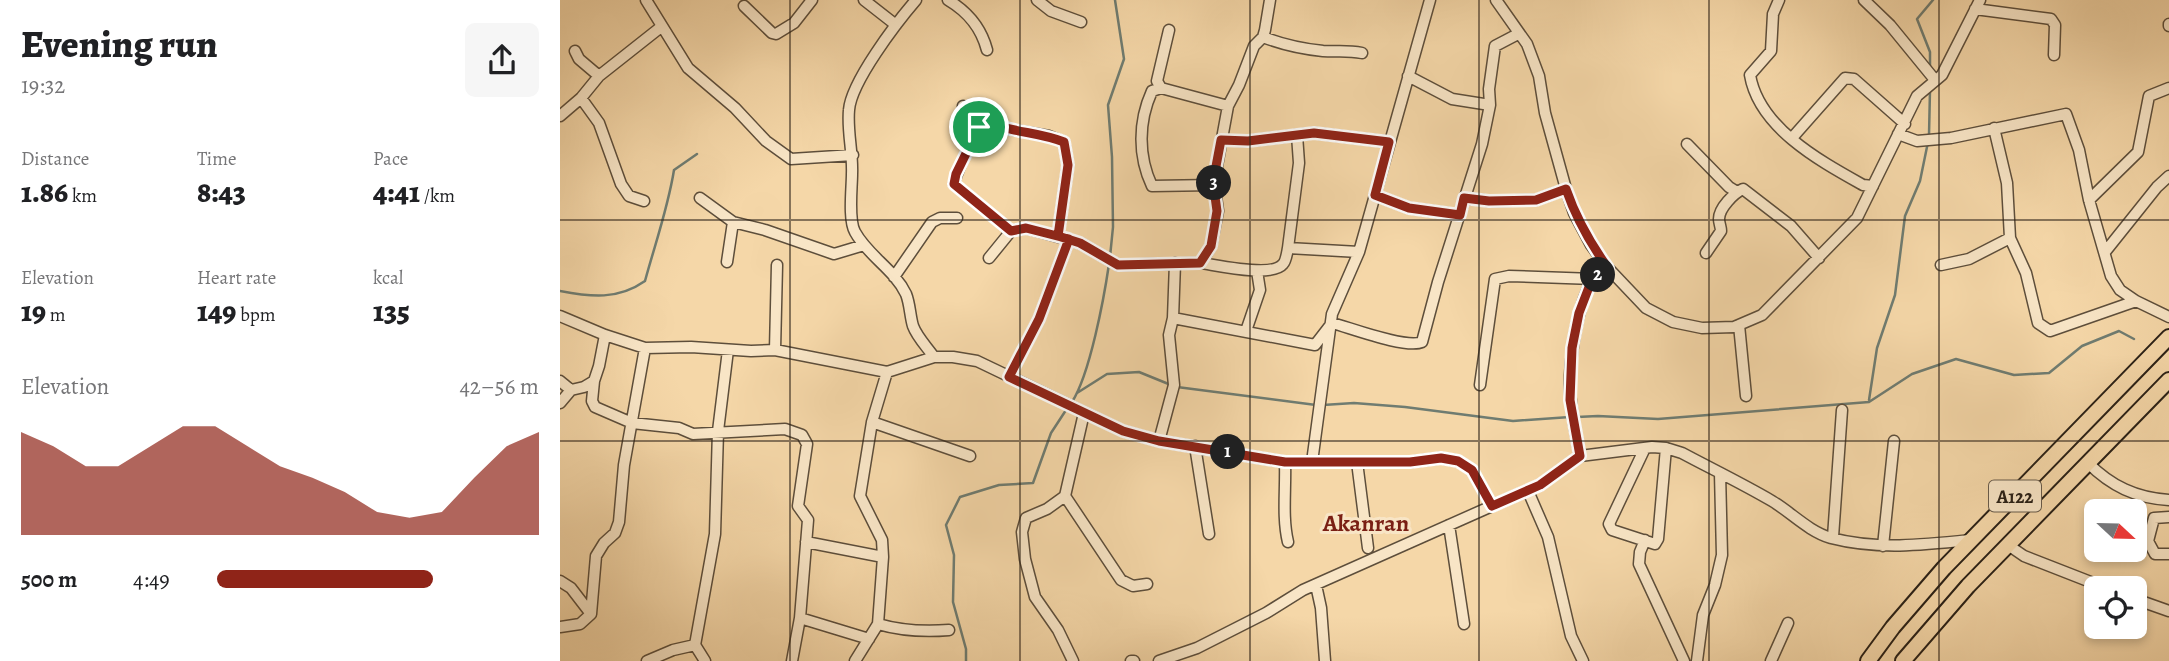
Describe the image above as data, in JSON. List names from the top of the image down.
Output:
{
  "streets": {
    "highway": ["A122"]
  },
  "districts": ["Akanran"],
  "north": "right",
  "page": {
    "heading": ["Evening run", "19:32"],
    "stats": [
      ["Distance", "1.86 km"],
      ["Time", "8:43"],
      ["Pace", "4:41 /km"],
      ["Elevation", "19 m"],
      ["Heart rate", "149 bpm"],
      ["kcal", "135"]
    ],
    "pins": ["3", "2", "1"],
    "chart": ["Elevation", "42–56 m"],
    "list": [
      {
        "name": "500 m",
        "note": "4:49"
      }
    ]
  }
}
